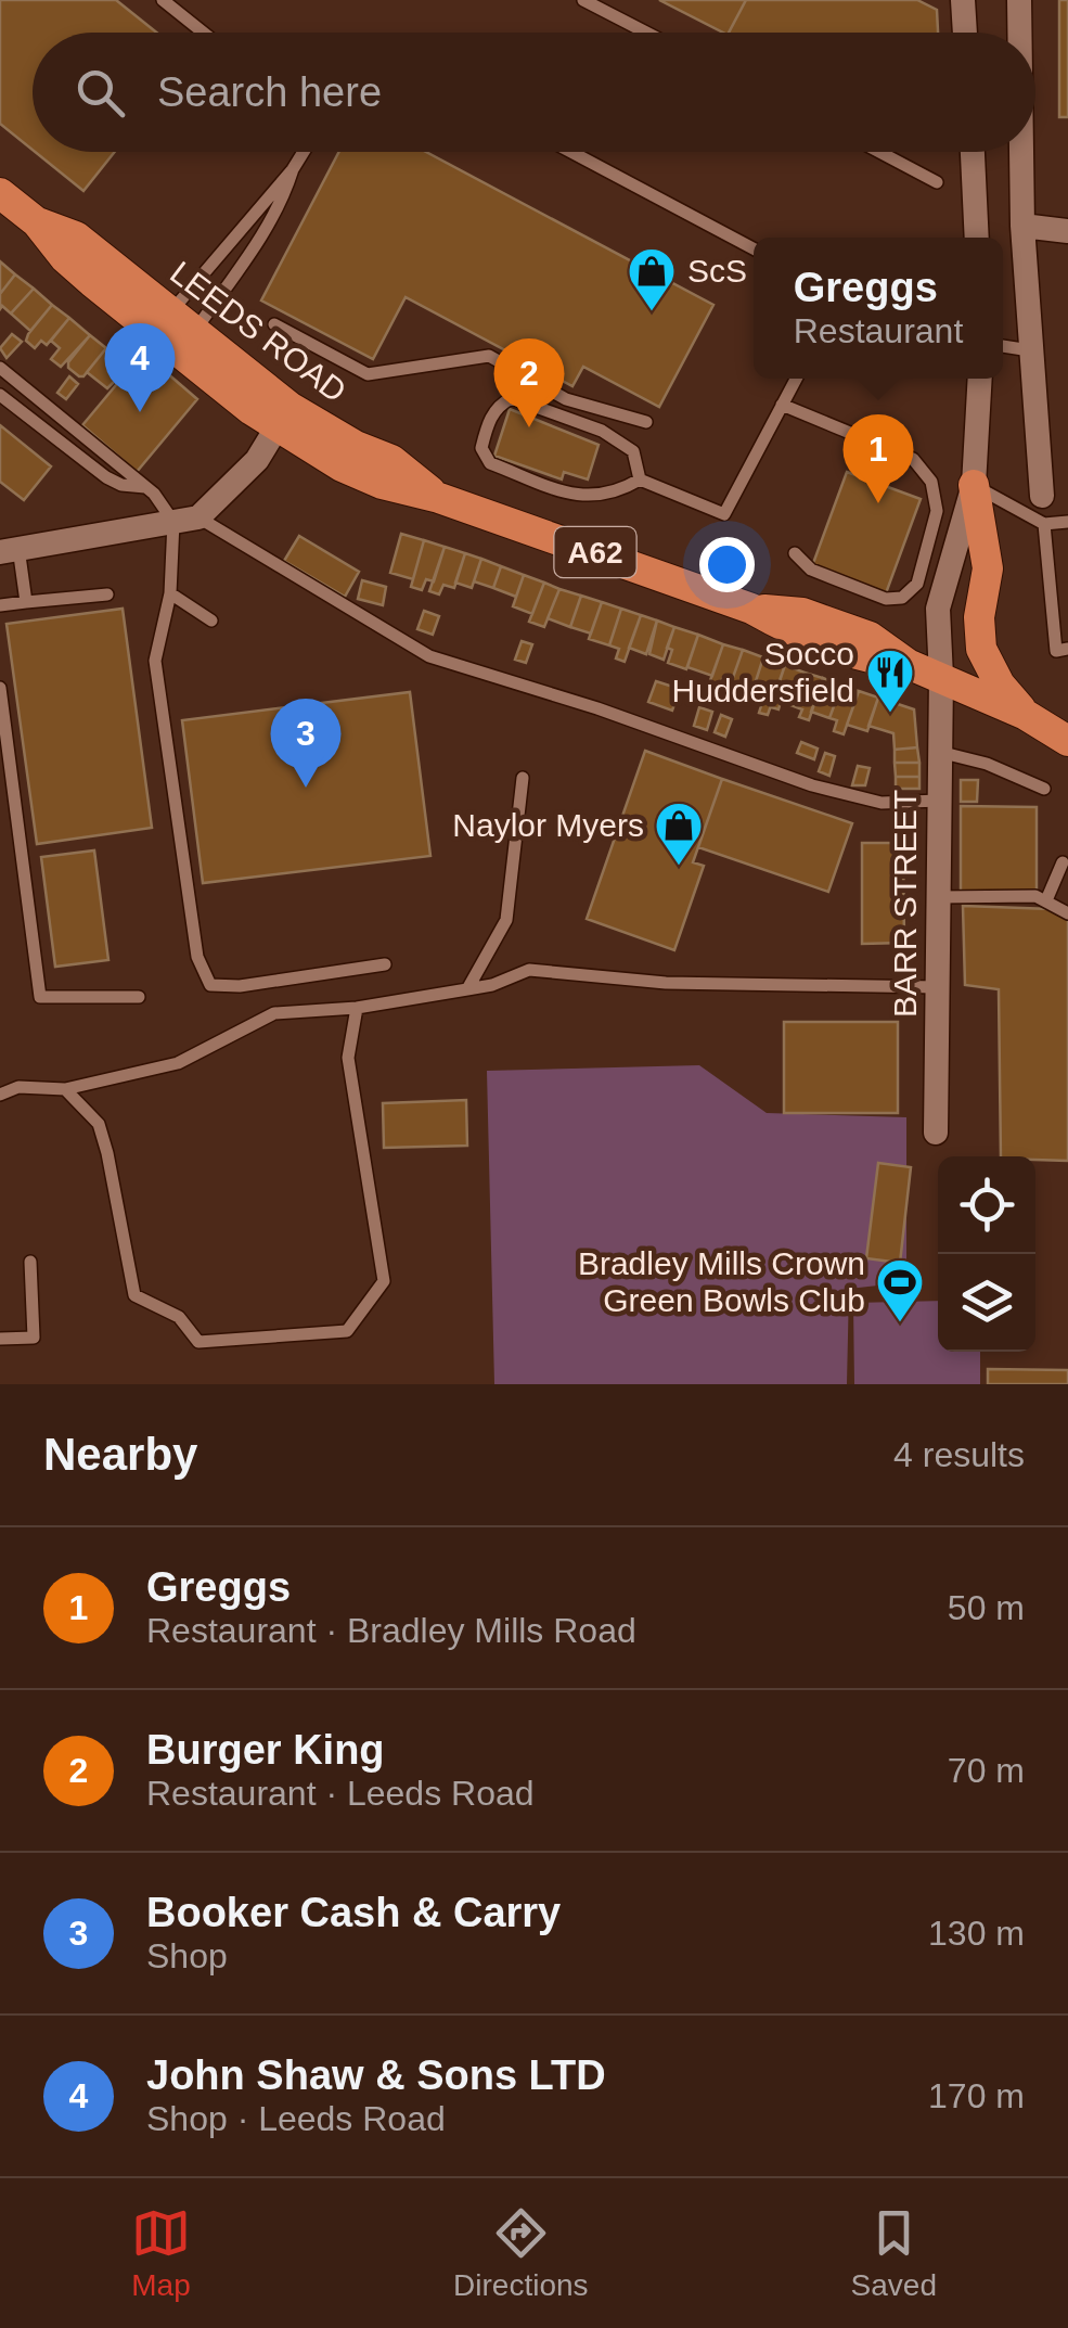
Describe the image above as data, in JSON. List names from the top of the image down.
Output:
{
  "streets": {
    "main road": ["LEEDS ROAD", "A62"],
    "street": ["BARR STREET"]
  },
  "crossings": [
    ["LEEDS ROAD", "BARR STREET"]
  ],
  "places": {
    "shop": ["ScS", "Naylor Myers"],
    "restaurant": ["Socco Huddersfield"],
    "sports": ["Bradley Mills Crown Green Bowls Club"]
  },
  "page": {
    "search": "Search here",
    "popup": ["Greggs", "Restaurant"],
    "pins": [
      "4",
      "2",
      "1",
      "3"
    ],
    "heading": ["Nearby", "4 results"],
    "list": [
      {
        "mark": "1",
        "name": "Greggs",
        "note": "Restaurant · Bradley Mills Road",
        "value": "50 m"
      },
      {
        "mark": "2",
        "name": "Burger King",
        "note": "Restaurant · Leeds Road",
        "value": "70 m"
      },
      {
        "mark": "3",
        "name": "Booker Cash & Carry",
        "note": "Shop",
        "value": "130 m"
      },
      {
        "mark": "4",
        "name": "John Shaw & Sons LTD",
        "note": "Shop · Leeds Road",
        "value": "170 m"
      }
    ],
    "nav": ["Map", "Directions", "Saved"]
  }
}
